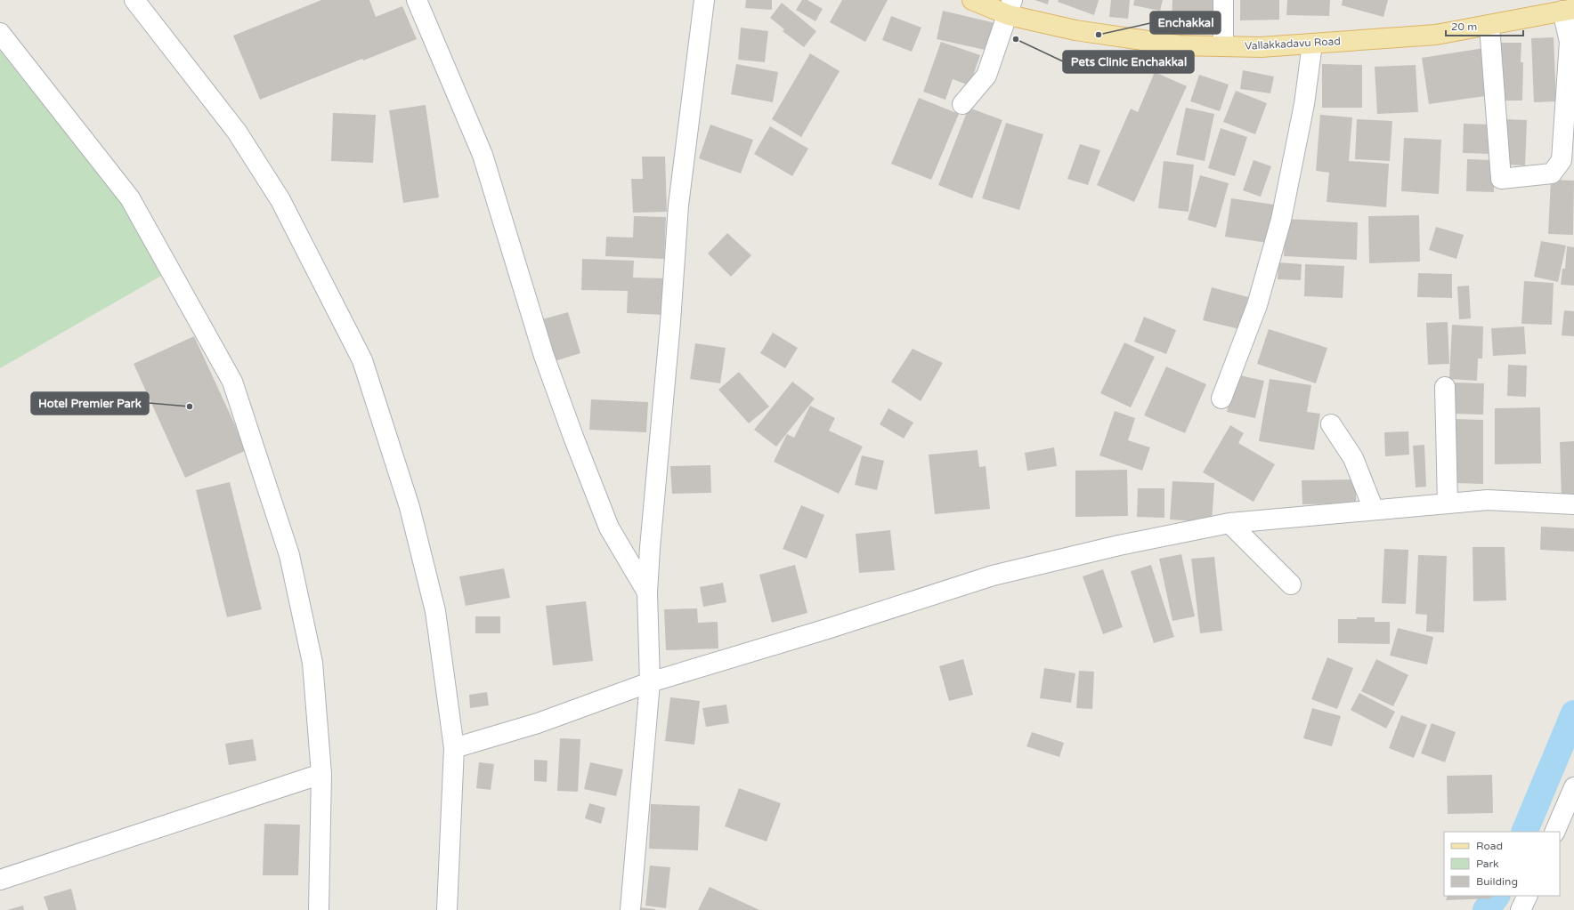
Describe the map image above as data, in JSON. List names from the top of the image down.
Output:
{
  "streets": {
    "main road": ["Vallakkadavu Road"]
  },
  "places": ["Enchakkal", "Pets Clinic Enchakkal", "Hotel Premier Park"],
  "legend": ["Road", "Park", "Building"],
  "scale_bar": "20 m"
}
